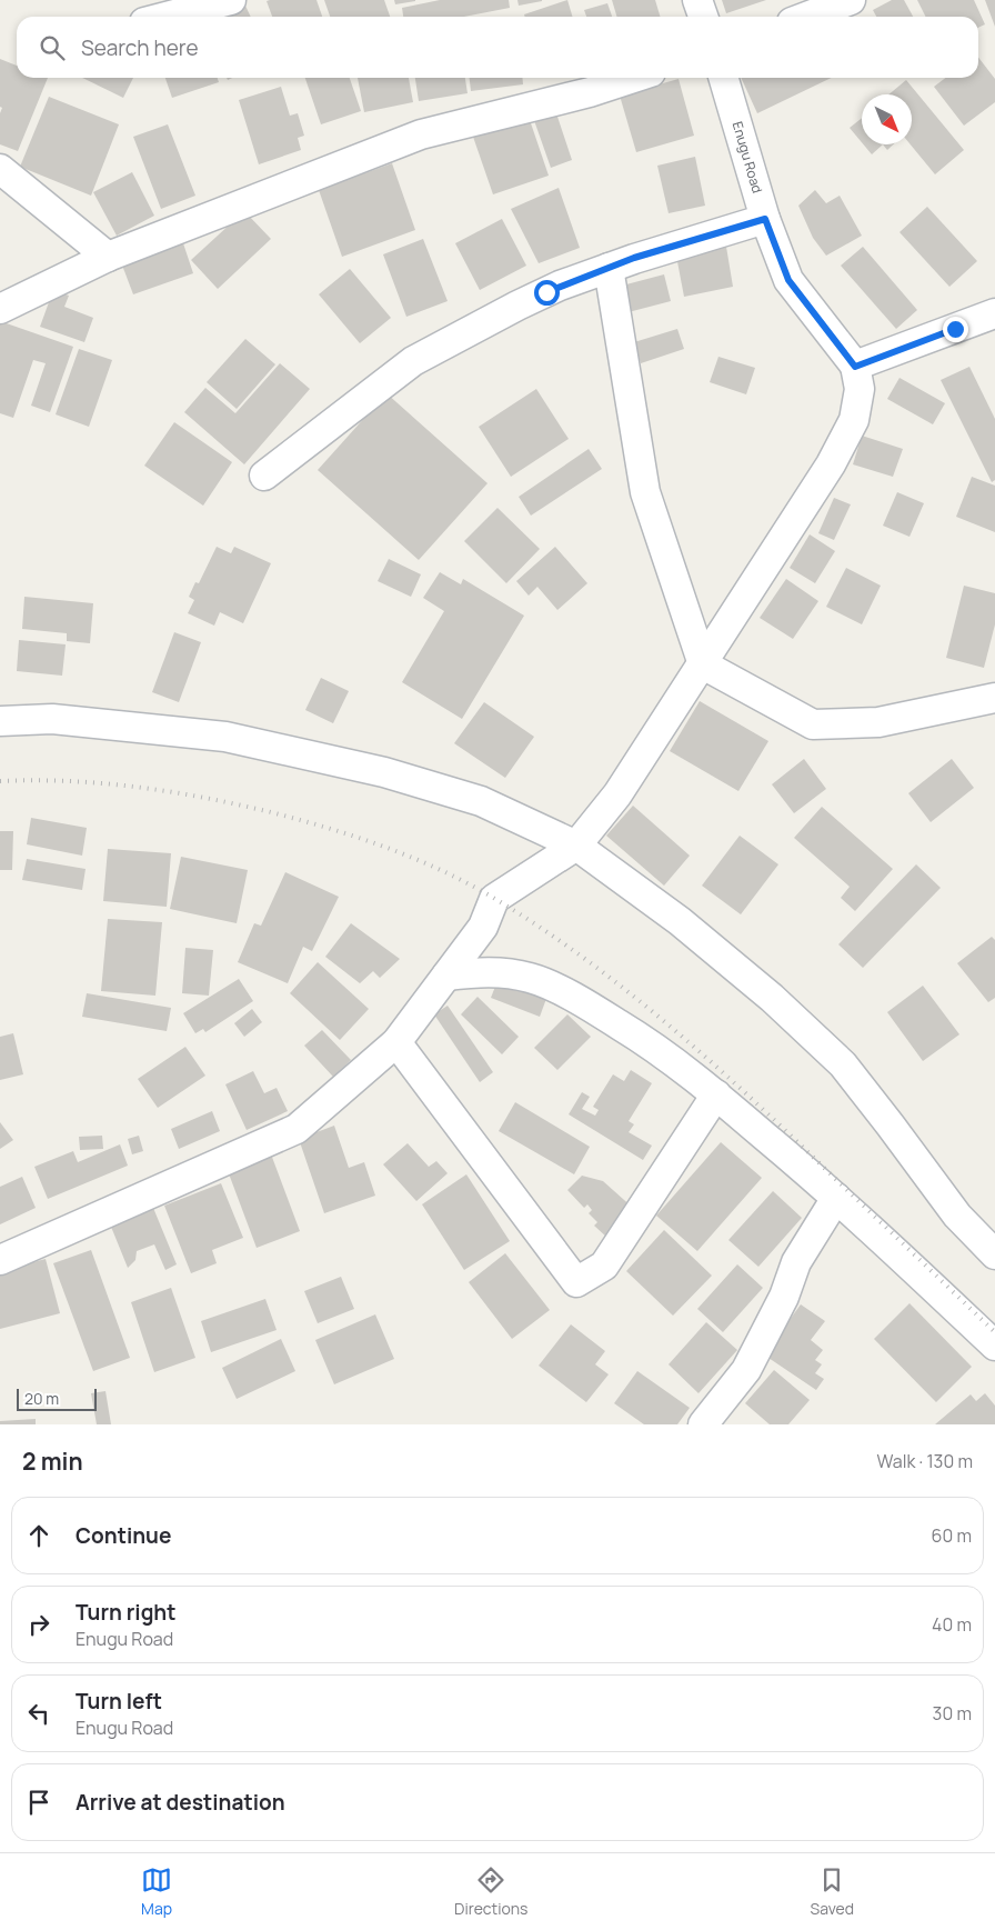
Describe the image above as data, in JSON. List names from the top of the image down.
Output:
{
  "streets": {
    "street": ["Enugu Road"]
  },
  "scale_bar": "20 m",
  "north": "bottom right",
  "page": {
    "search": "Search here",
    "scale": "20 m",
    "heading": ["2 min", "Walk · 130 m"],
    "list": [
      ["Continue", "60 m"],
      ["Turn right", "Enugu Road", "40 m"],
      ["Turn left", "Enugu Road", "30 m"],
      "Arrive at destination"
    ],
    "nav": ["Map", "Directions", "Saved"]
  }
}
